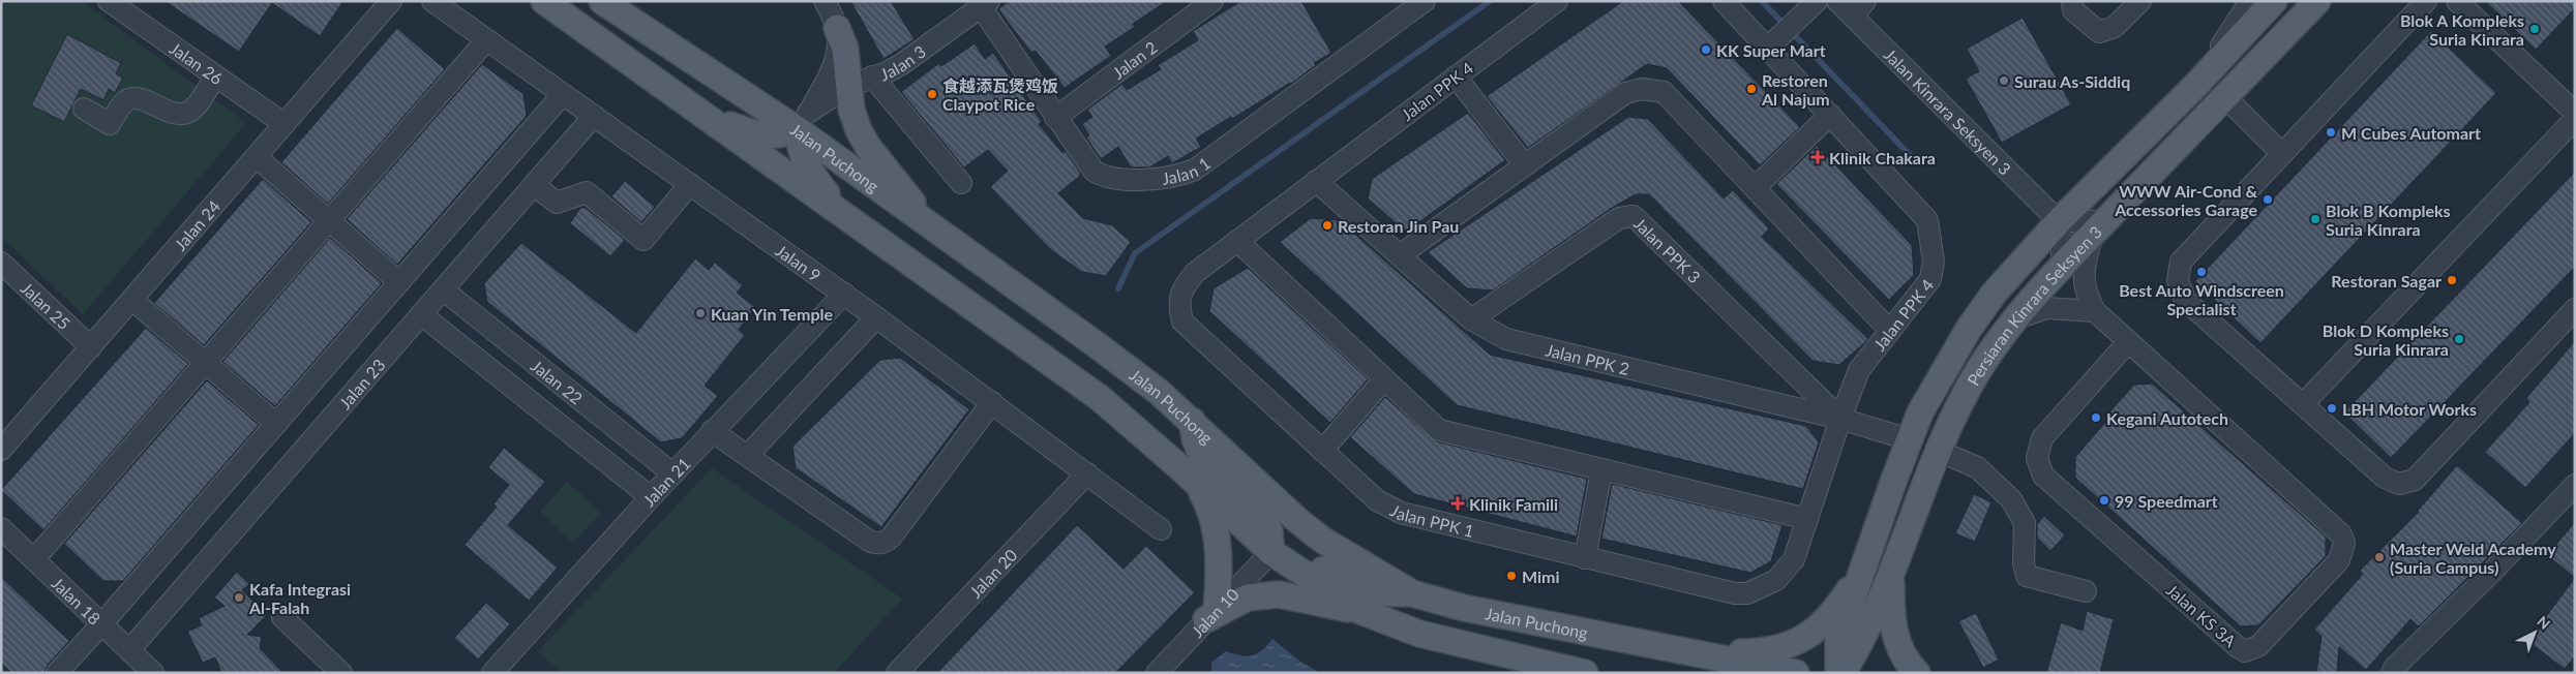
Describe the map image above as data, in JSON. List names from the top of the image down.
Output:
{
  "streets": {
    "main road": ["Jalan Puchong", "Persiaran Kinrara Seksyen 3"],
    "street": [
      "Jalan 2",
      "Jalan 3",
      "Jalan 26",
      "Jalan PPK 4",
      "Jalan Kinrara Seksyen 3",
      "Jalan 1",
      "Jalan 24",
      "Jalan PPK 3",
      "Jalan 9",
      "Jalan 25",
      "Jalan PPK 2",
      "Jalan 22",
      "Jalan 23",
      "Jalan 21",
      "Jalan PPK 1",
      "Jalan 20",
      "Jalan 18",
      "Jalan 10",
      "Jalan KS 3A"
    ]
  },
  "crossings": [
    ["Jalan 2", "Jalan 1"],
    ["Jalan 3", "Jalan Puchong"],
    ["Jalan 3", "Jalan 1"],
    ["Jalan 26", "Jalan 24"],
    ["Jalan PPK 4", "Jalan PPK 3"],
    ["Jalan PPK 4", "Jalan PPK 2"],
    ["Jalan PPK 4", "Jalan PPK 1"],
    ["Jalan Kinrara Seksyen 3", "Persiaran Kinrara Seksyen 3"],
    ["Jalan 24", "Jalan 25"],
    ["Jalan PPK 3", "Jalan PPK 2"],
    ["Jalan PPK 3", "Jalan PPK 1"],
    ["Jalan 9", "Jalan 23"],
    ["Jalan 9", "Jalan 21"],
    ["Jalan 9", "Jalan 20"],
    ["Persiaran Kinrara Seksyen 3", "Jalan PPK 2"],
    ["Persiaran Kinrara Seksyen 3", "Jalan KS 3A"],
    ["Jalan PPK 2", "Jalan PPK 1"],
    ["Jalan 22", "Jalan 23"],
    ["Jalan 22", "Jalan 21"],
    ["Jalan 23", "Jalan 18"]
  ],
  "places": {
    "other": [
      "Blok A Kompleks Suria Kinrara",
      "KK Super Mart",
      "Surau As-Siddiq",
      "Restoren Al Najum",
      "食越添瓦煲鸡饭 Claypot Rice",
      "M Cubes Automart",
      "WWW Air-Cond & Accessories Garage",
      "Blok B Kompleks Suria Kinrara",
      "Restoran Jin Pau",
      "Best Auto Windscreen Specialist",
      "Restoran Sagar",
      "Kuan Yin Temple",
      "Blok D Kompleks Suria Kinrara",
      "LBH Motor Works",
      "Kegani Autotech",
      "99 Speedmart",
      "Master Weld Academy (Suria Campus)",
      "Mimi",
      "Kafa Integrasi Al-Falah"
    ],
    "health": ["Klinik Chakara", "Klinik Famili"]
  },
  "north": "top right"
}
